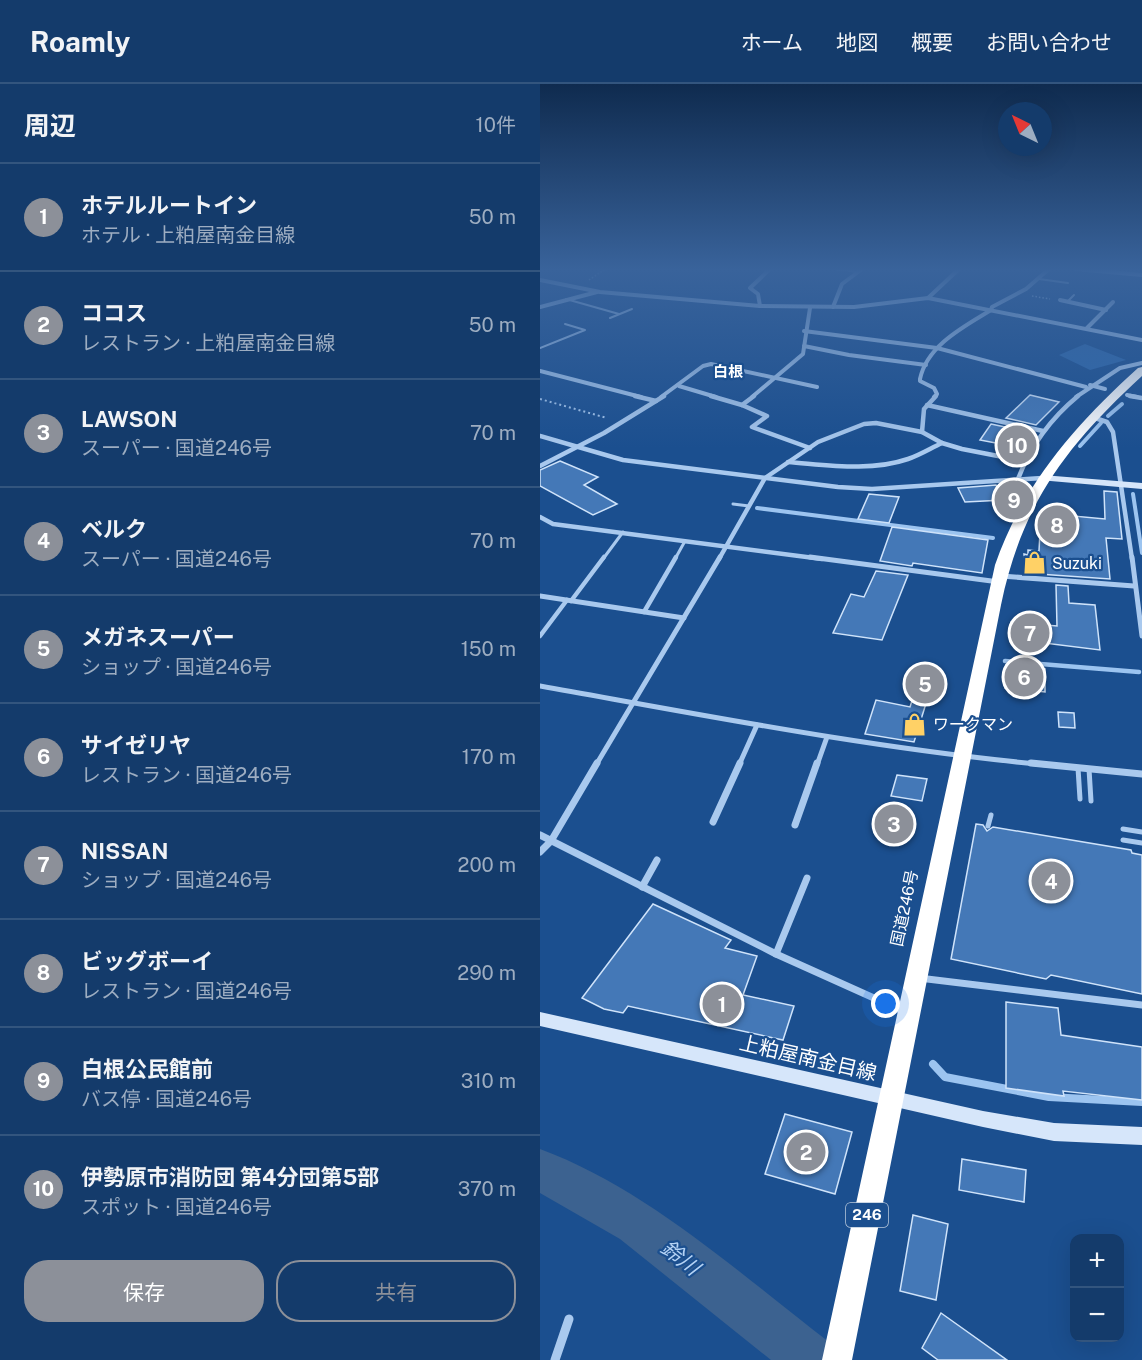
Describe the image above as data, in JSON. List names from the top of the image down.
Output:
{
  "streets": {
    "highway": ["国道246号", "246"],
    "street": ["上粕屋南金目線"]
  },
  "crossings": [
    ["国道246号", "上粕屋南金目線"]
  ],
  "districts": ["白根"],
  "water": ["鈴川"],
  "places": {
    "shop": ["Suzuki", "ワークマン"]
  },
  "north": "top left",
  "page": {
    "header": "Roamly",
    "nav": [
      "ホーム",
      "地図",
      "概要",
      "お問い合わせ"
    ],
    "heading": ["周辺", "10件"],
    "list": [
      {
        "mark": "1",
        "name": "ホテルルートイン",
        "note": "ホテル · 上粕屋南金目線",
        "value": "50 m"
      },
      {
        "mark": "2",
        "name": "ココス",
        "note": "レストラン · 上粕屋南金目線",
        "value": "50 m"
      },
      {
        "mark": "3",
        "name": "LAWSON",
        "note": "スーパー · 国道246号",
        "value": "70 m"
      },
      {
        "mark": "4",
        "name": "ベルク",
        "note": "スーパー · 国道246号",
        "value": "70 m"
      },
      {
        "mark": "5",
        "name": "メガネスーパー",
        "note": "ショップ · 国道246号",
        "value": "150 m"
      },
      {
        "mark": "6",
        "name": "サイゼリヤ",
        "note": "レストラン · 国道246号",
        "value": "170 m"
      },
      {
        "mark": "7",
        "name": "NISSAN",
        "note": "ショップ · 国道246号",
        "value": "200 m"
      },
      {
        "mark": "8",
        "name": "ビッグボーイ",
        "note": "レストラン · 国道246号",
        "value": "290 m"
      },
      {
        "mark": "9",
        "name": "白根公民館前",
        "note": "バス停 · 国道246号",
        "value": "310 m"
      },
      {
        "mark": "10",
        "name": "伊勢原市消防団 第4分団第5部",
        "note": "スポット · 国道246号",
        "value": "370 m"
      }
    ],
    "pins": [
      "10",
      "9",
      "8",
      "7",
      "6",
      "5",
      "3",
      "4",
      "1",
      "2"
    ],
    "map_buttons": ["+", "−"],
    "buttons": ["保存", "共有"]
  }
}
